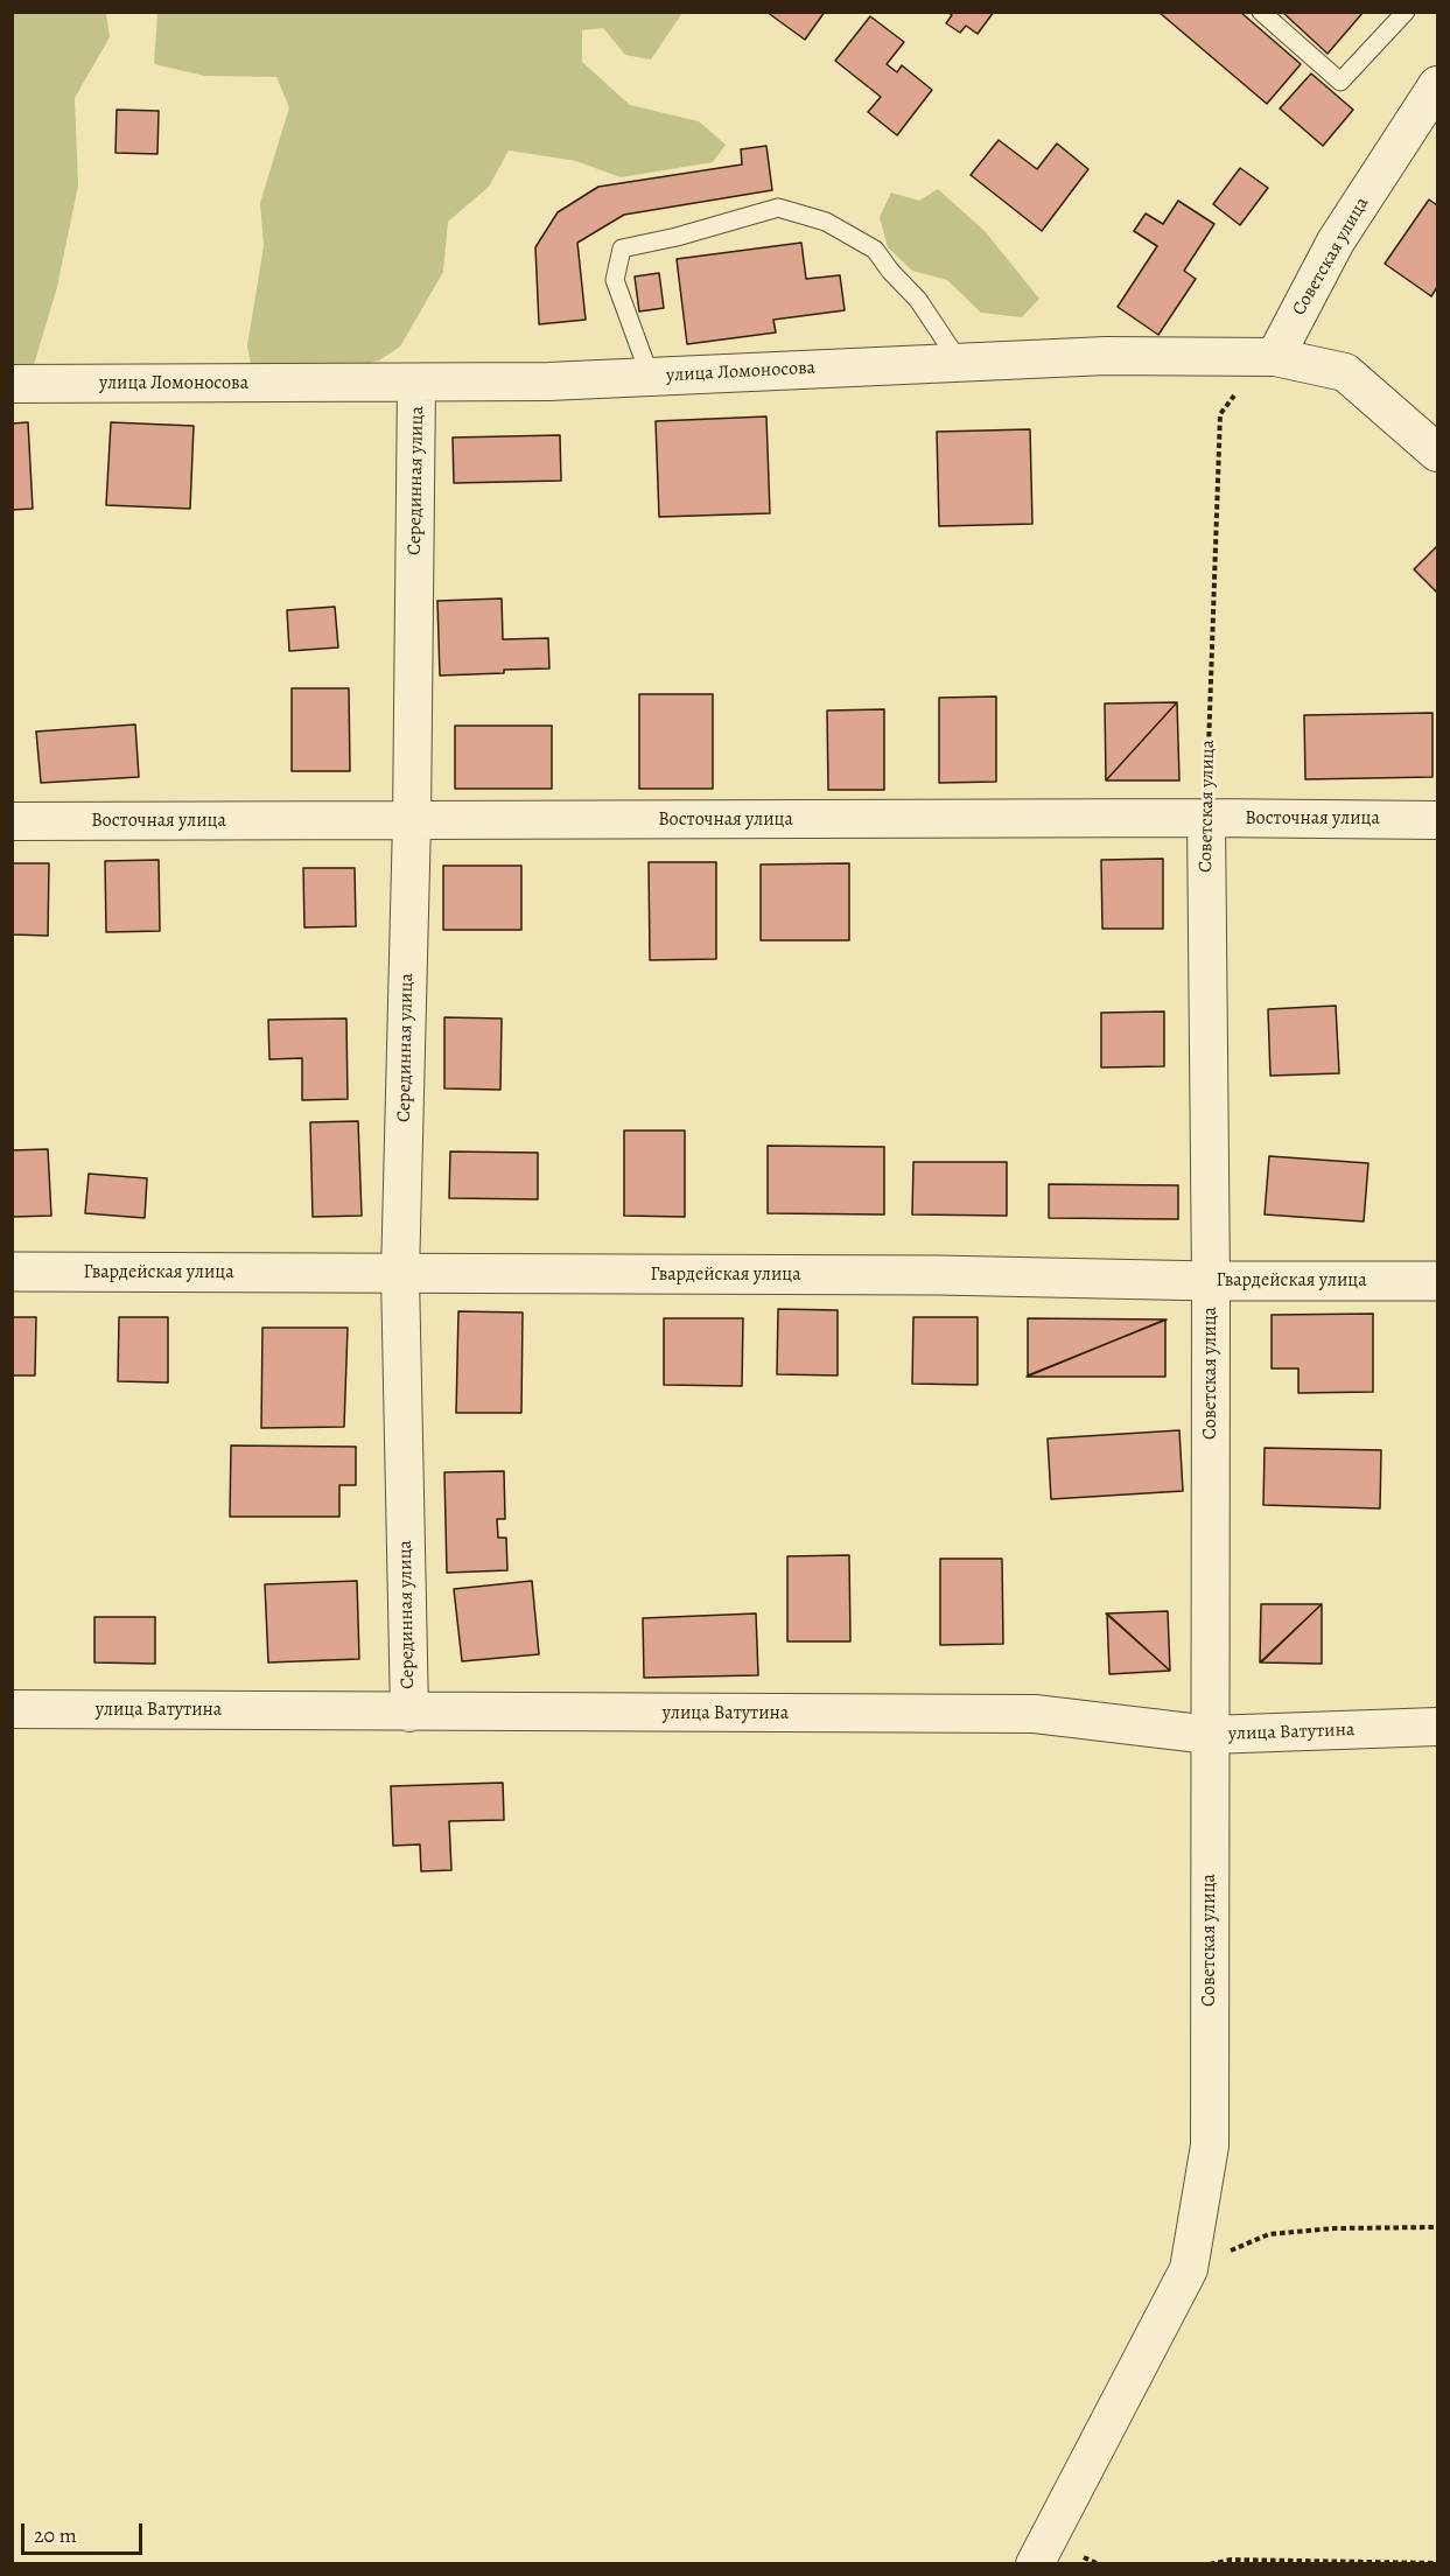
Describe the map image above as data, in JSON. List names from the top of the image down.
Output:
{
  "streets": {
    "street": [
      "Советская улица",
      "улица Ломоносова",
      "Серединная улица",
      "Восточная улица",
      "Гвардейская улица",
      "улица Ватутина"
    ]
  },
  "crossings": [
    ["Советская улица", "улица Ломоносова"],
    ["Советская улица", "Восточная улица"],
    ["Советская улица", "Гвардейская улица"],
    ["Советская улица", "улица Ватутина"],
    ["улица Ломоносова", "Серединная улица"],
    ["Серединная улица", "Восточная улица"],
    ["Серединная улица", "Гвардейская улица"],
    ["Серединная улица", "улица Ватутина"]
  ],
  "scale_bar": "20 m"
}
